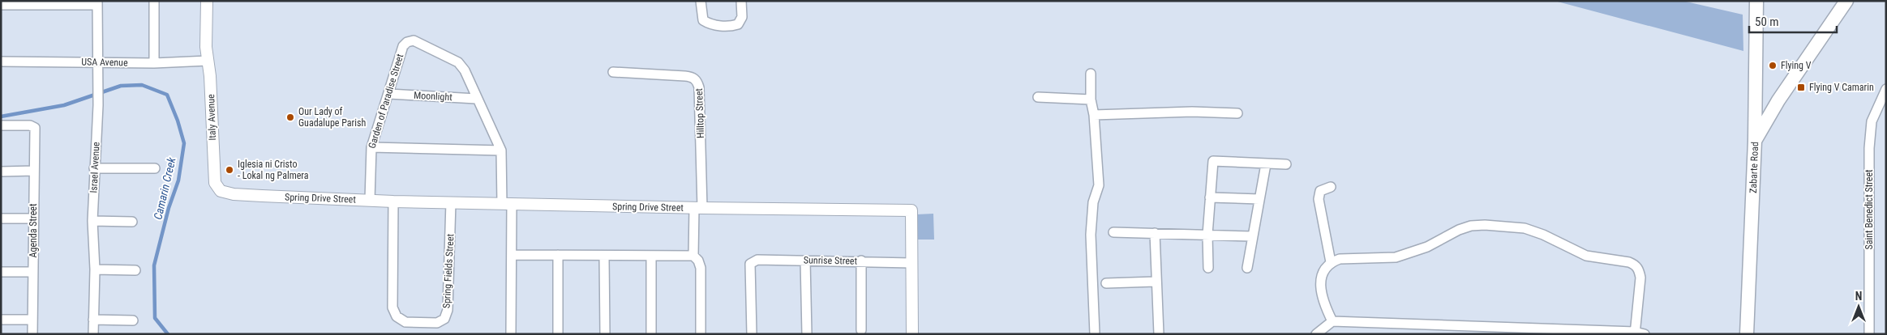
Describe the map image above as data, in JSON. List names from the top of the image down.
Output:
{
  "streets": {
    "main road": ["Zabarte Road"],
    "street": [
      "USA Avenue",
      "Moonlight",
      "Garden of Paradise Street",
      "Hilltop Street",
      "Italy Avenue",
      "Israel Avenue",
      "Spring Drive Street",
      "Saint Benedict Street",
      "Agenda Street",
      "Sunrise Street",
      "Spring Fields Street"
    ]
  },
  "crossings": [
    ["USA Avenue", "Italy Avenue"],
    ["USA Avenue", "Israel Avenue"],
    ["Moonlight", "Garden of Paradise Street"],
    ["Garden of Paradise Street", "Spring Drive Street"],
    ["Hilltop Street", "Spring Drive Street"],
    ["Italy Avenue", "Spring Drive Street"],
    ["Spring Drive Street", "Sunrise Street"],
    ["Spring Drive Street", "Spring Fields Street"]
  ],
  "water": ["Camarin Creek"],
  "places": {
    "other": ["Flying V", "Our Lady of Guadalupe Parish", "Iglesia ni Cristo - Lokal ng Palmera"],
    "transit": ["Flying V Camarin"]
  },
  "scale_bar": "50 m",
  "north": "top"
}
